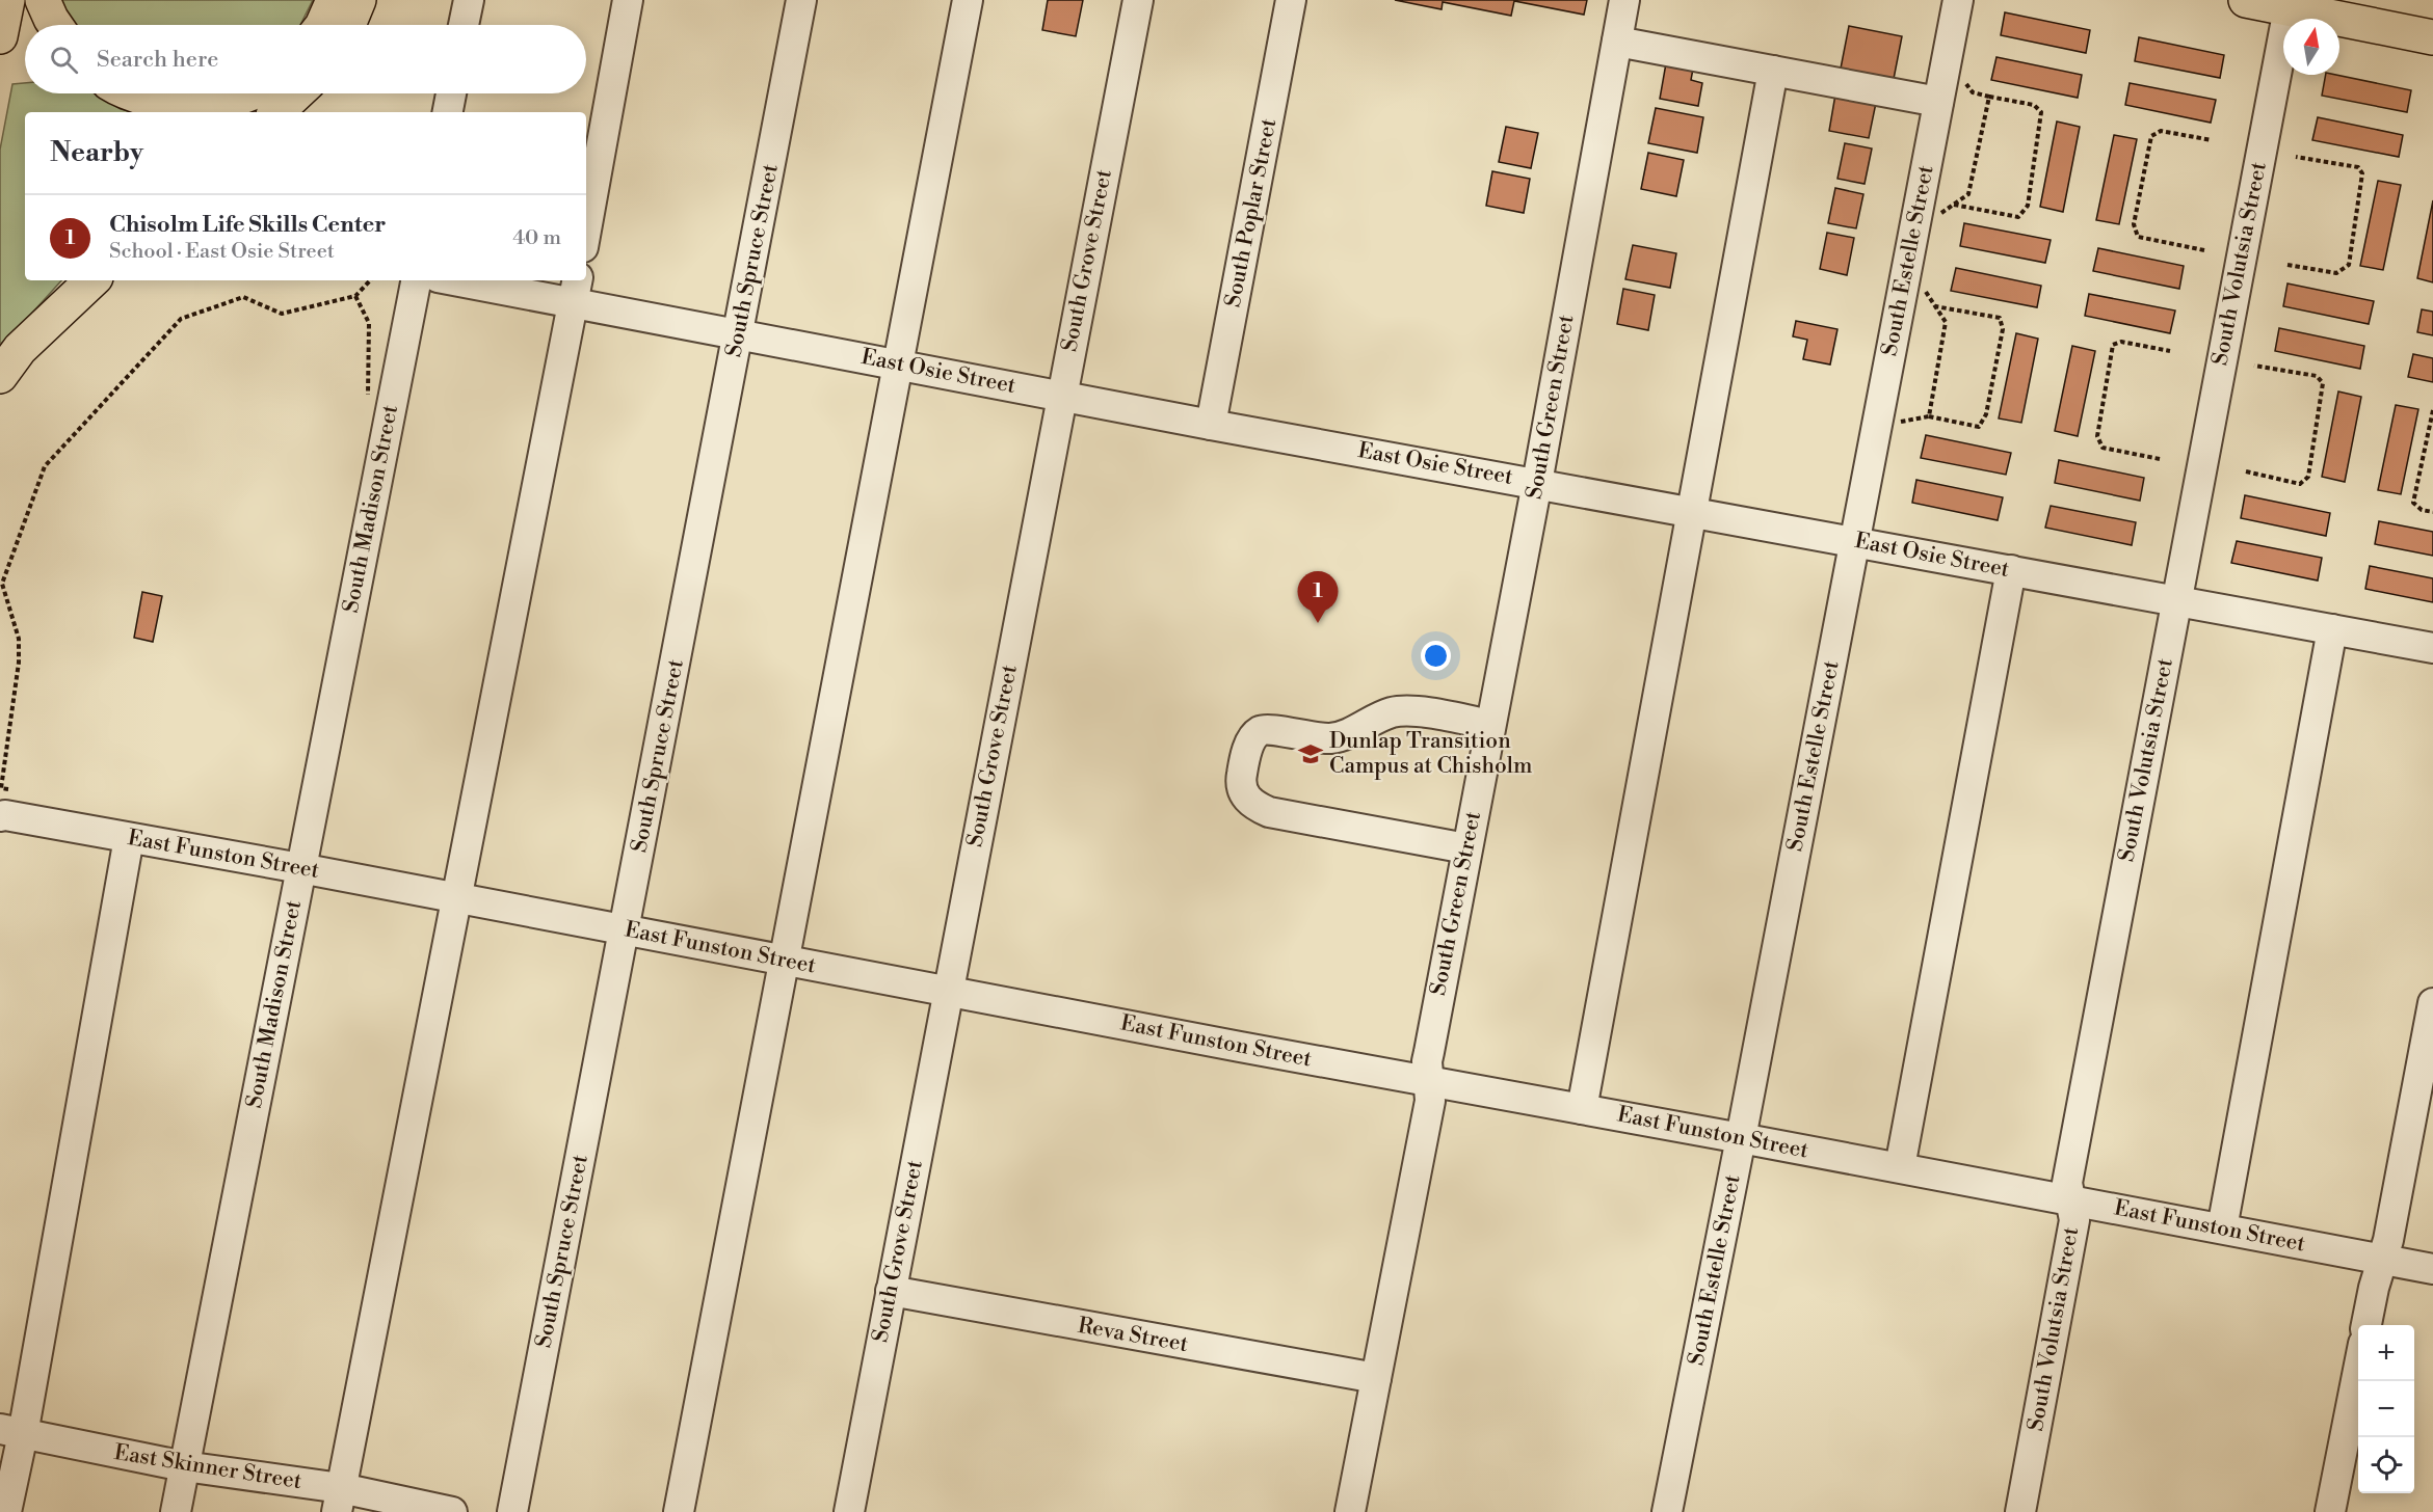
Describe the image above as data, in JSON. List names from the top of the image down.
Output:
{
  "streets": {
    "street": [
      "South Poplar Street",
      "South Spruce Street",
      "South Grove Street",
      "South Estelle Street",
      "South Volutsia Street",
      "East Osie Street",
      "South Green Street",
      "South Madison Street",
      "East Funston Street",
      "Reva Street",
      "East Skinner Street"
    ]
  },
  "crossings": [
    ["South Poplar Street", "East Osie Street"],
    ["South Spruce Street", "East Osie Street"],
    ["South Spruce Street", "East Funston Street"],
    ["South Grove Street", "East Osie Street"],
    ["South Grove Street", "East Funston Street"],
    ["South Grove Street", "Reva Street"],
    ["South Estelle Street", "East Osie Street"],
    ["South Estelle Street", "East Funston Street"],
    ["South Volutsia Street", "East Osie Street"],
    ["South Volutsia Street", "East Funston Street"],
    ["East Osie Street", "South Green Street"],
    ["South Green Street", "East Funston Street"],
    ["South Green Street", "Reva Street"],
    ["South Madison Street", "East Funston Street"],
    ["South Madison Street", "East Skinner Street"]
  ],
  "places": {
    "school or university": ["Dunlap Transition Campus at Chisholm"]
  },
  "north": "top",
  "page": {
    "search": "Search here",
    "heading": "Nearby",
    "list": [
      {
        "mark": "1",
        "name": "Chisolm Life Skills Center",
        "note": "School · East Osie Street",
        "value": "40 m"
      }
    ],
    "pins": "1",
    "map_buttons": ["+", "−"]
  }
}
